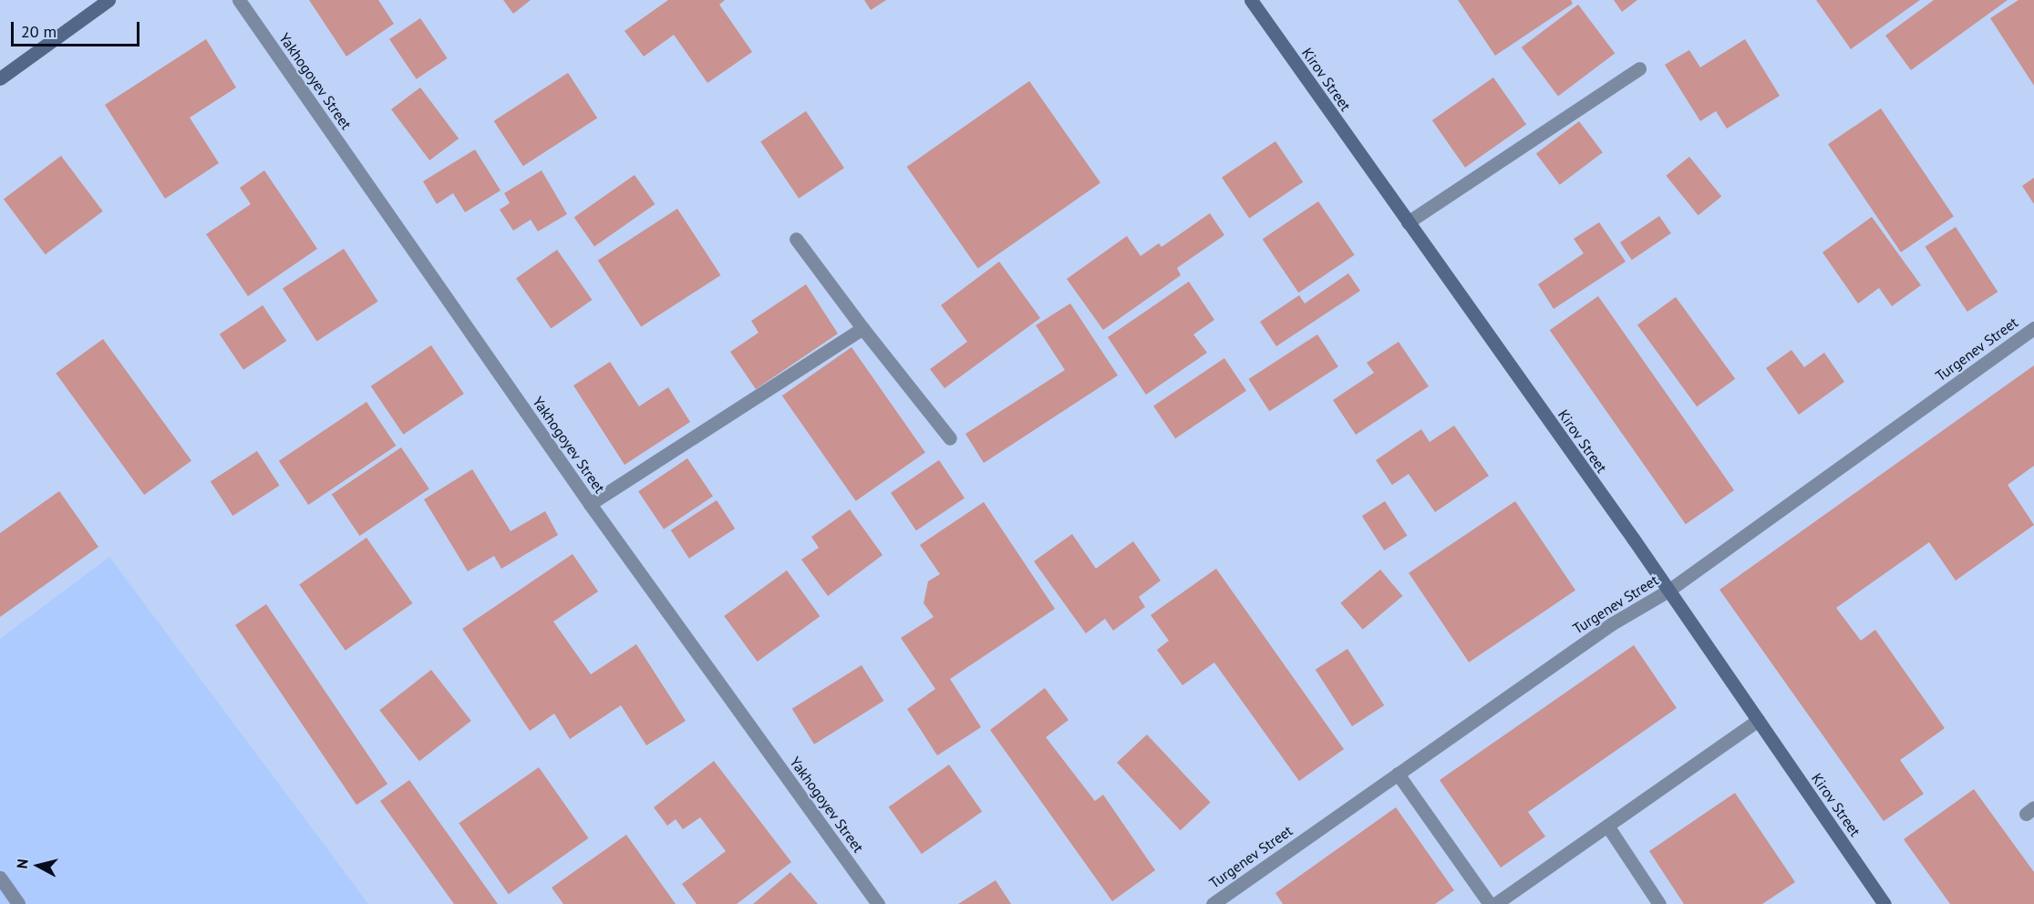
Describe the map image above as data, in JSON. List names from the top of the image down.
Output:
{
  "streets": {
    "main road": ["Kirov Street"],
    "street": ["Yakhogoyev Street", "Turgenev Street"]
  },
  "crossings": [
    ["Kirov Street", "Turgenev Street"]
  ],
  "scale_bar": "20 m",
  "north": "left"
}
